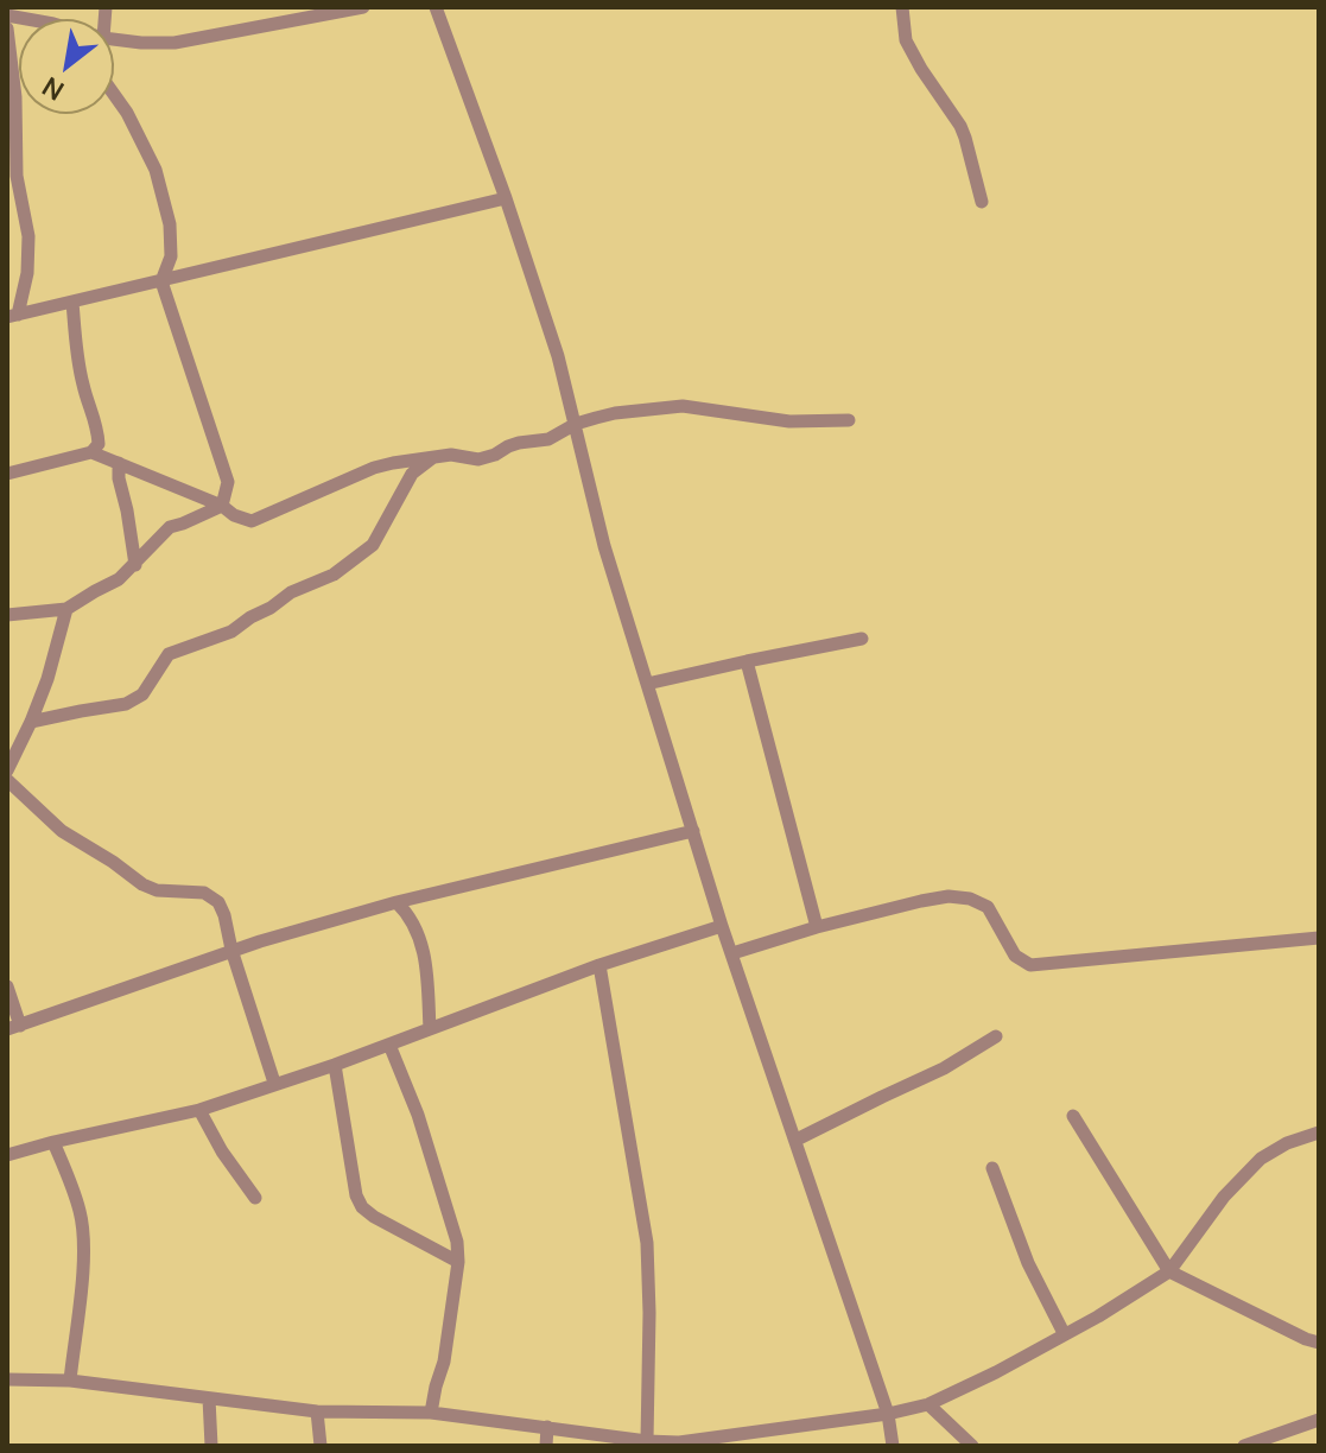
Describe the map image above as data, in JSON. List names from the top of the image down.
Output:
{
  "north": "bottom left"
}
